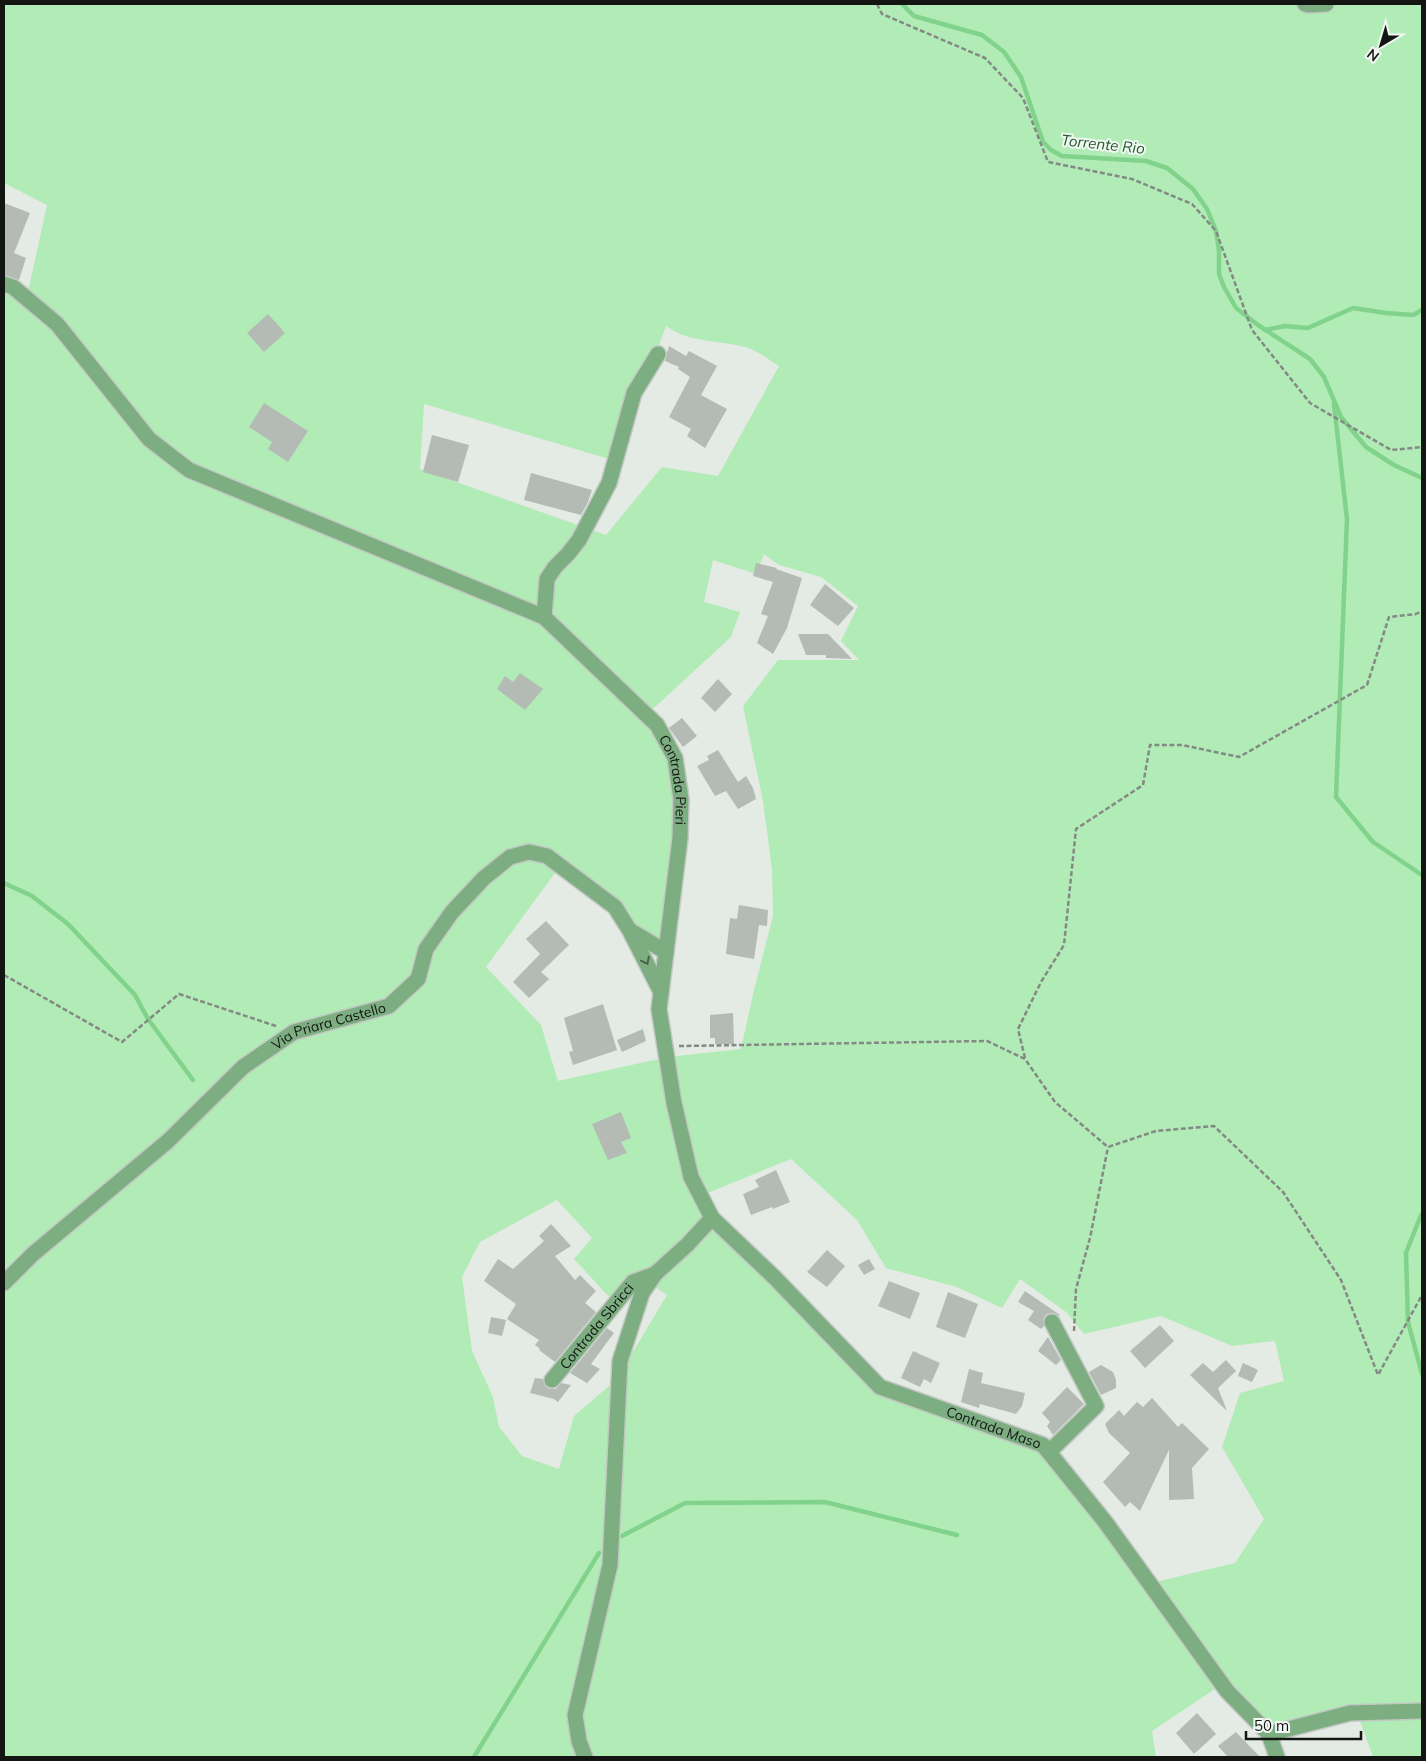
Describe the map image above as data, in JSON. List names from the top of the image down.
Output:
{
  "streets": {
    "street": [
      "Contrada Pieri",
      "Via Priara Castello",
      "Contrada Sbricci",
      "Contrada Maso"
    ]
  },
  "crossings": [
    ["Contrada Pieri", "Via Priara Castello"],
    ["Contrada Pieri", "Contrada Maso"],
    ["Contrada Sbricci", "Contrada Maso"]
  ],
  "water": ["Torrente Rio"],
  "scale_bar": "50 m",
  "north": "bottom left"
}
